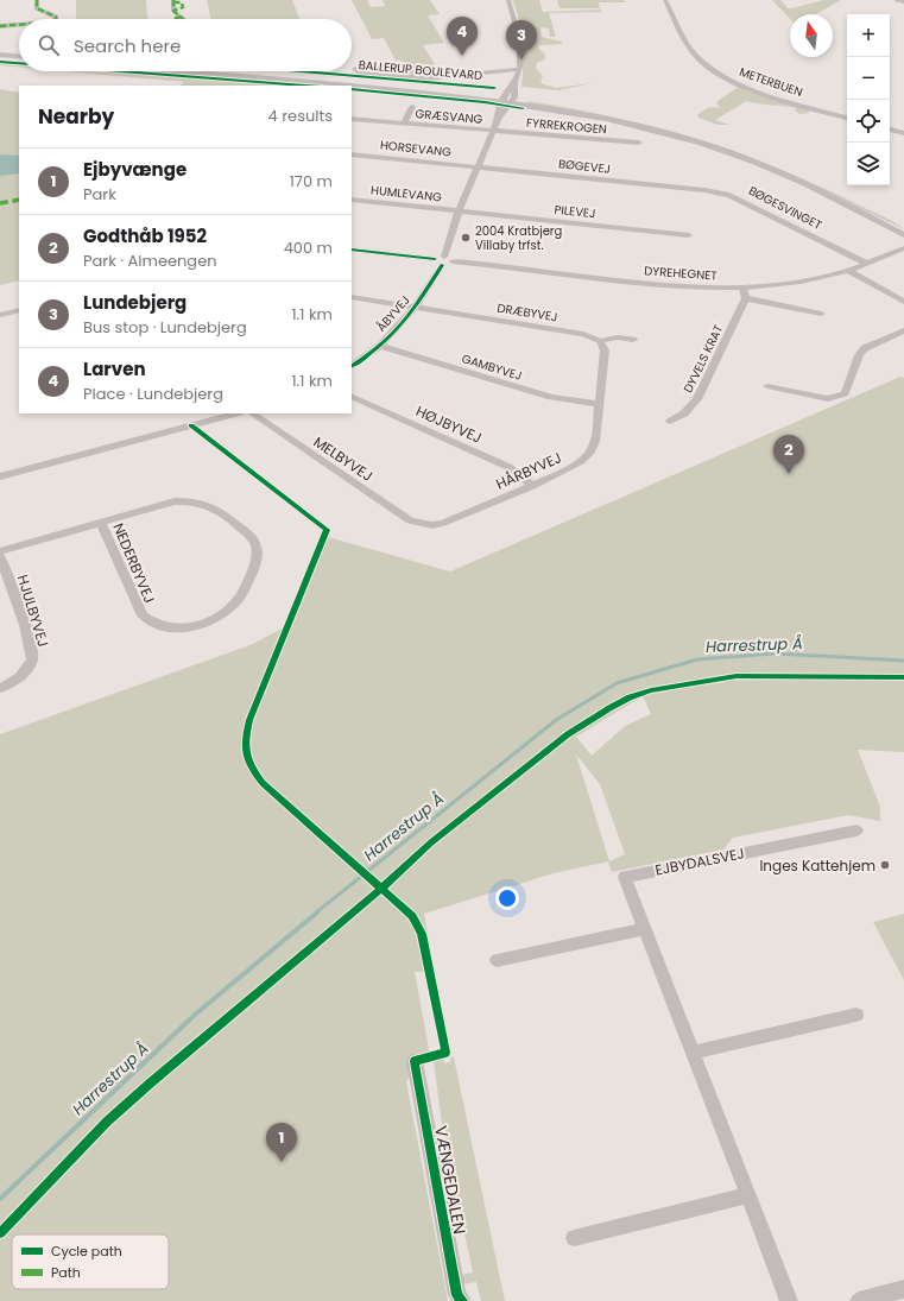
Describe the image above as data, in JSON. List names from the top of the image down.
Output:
{
  "streets": {
    "street": [
      "BALLERUP BOULEVARD",
      "METERBUEN",
      "GRÆSVANG",
      "FYRREKROGEN",
      "HORSEVANG",
      "BØGEVEJ",
      "HUMLEVANG",
      "BØGESVINGET",
      "PILEVEJ",
      "DYREHEGNET",
      "DRÆBYVEJ",
      "ÅBYVEJ",
      "DYVELS KRAT",
      "GAMBYVEJ",
      "HØJBYVEJ",
      "MELBYVEJ",
      "HÅRBYVEJ",
      "NEDERBYVEJ",
      "HJULBYVEJ",
      "EJBYDALSVEJ",
      "VÆNGEDALEN"
    ]
  },
  "crossings": [
    ["BALLERUP BOULEVARD", "ÅBYVEJ"],
    ["GRÆSVANG", "FYRREKROGEN"],
    ["GRÆSVANG", "ÅBYVEJ"],
    ["FYRREKROGEN", "ÅBYVEJ"],
    ["HORSEVANG", "BØGEVEJ"],
    ["HORSEVANG", "ÅBYVEJ"],
    ["BØGEVEJ", "BØGESVINGET"],
    ["BØGEVEJ", "ÅBYVEJ"],
    ["HUMLEVANG", "PILEVEJ"],
    ["HUMLEVANG", "ÅBYVEJ"],
    ["BØGESVINGET", "DYREHEGNET"],
    ["PILEVEJ", "ÅBYVEJ"],
    ["DYREHEGNET", "ÅBYVEJ"],
    ["DRÆBYVEJ", "ÅBYVEJ"],
    ["DRÆBYVEJ", "HÅRBYVEJ"],
    ["ÅBYVEJ", "GAMBYVEJ"],
    ["GAMBYVEJ", "HÅRBYVEJ"],
    ["HØJBYVEJ", "HÅRBYVEJ"],
    ["MELBYVEJ", "HÅRBYVEJ"]
  ],
  "water": ["Harrestrup Å"],
  "places": ["2004 Kratbjerg Villaby trfst.", "Inges Kattehjem"],
  "legend": ["Cycle path", "Path"],
  "north": "top",
  "page": {
    "map_buttons": ["+", "−"],
    "pins": [
      "4",
      "3",
      "2",
      "1"
    ],
    "search": "Search here",
    "heading": ["Nearby", "4 results"],
    "list": [
      {
        "mark": "1",
        "name": "Ejbyvænge",
        "note": "Park",
        "value": "170 m"
      },
      {
        "mark": "2",
        "name": "Godthåb 1952",
        "note": "Park · Almeengen",
        "value": "400 m"
      },
      {
        "mark": "3",
        "name": "Lundebjerg",
        "note": "Bus stop · Lundebjerg",
        "value": "1.1 km"
      },
      {
        "mark": "4",
        "name": "Larven",
        "note": "Place · Lundebjerg",
        "value": "1.1 km"
      }
    ]
  }
}
